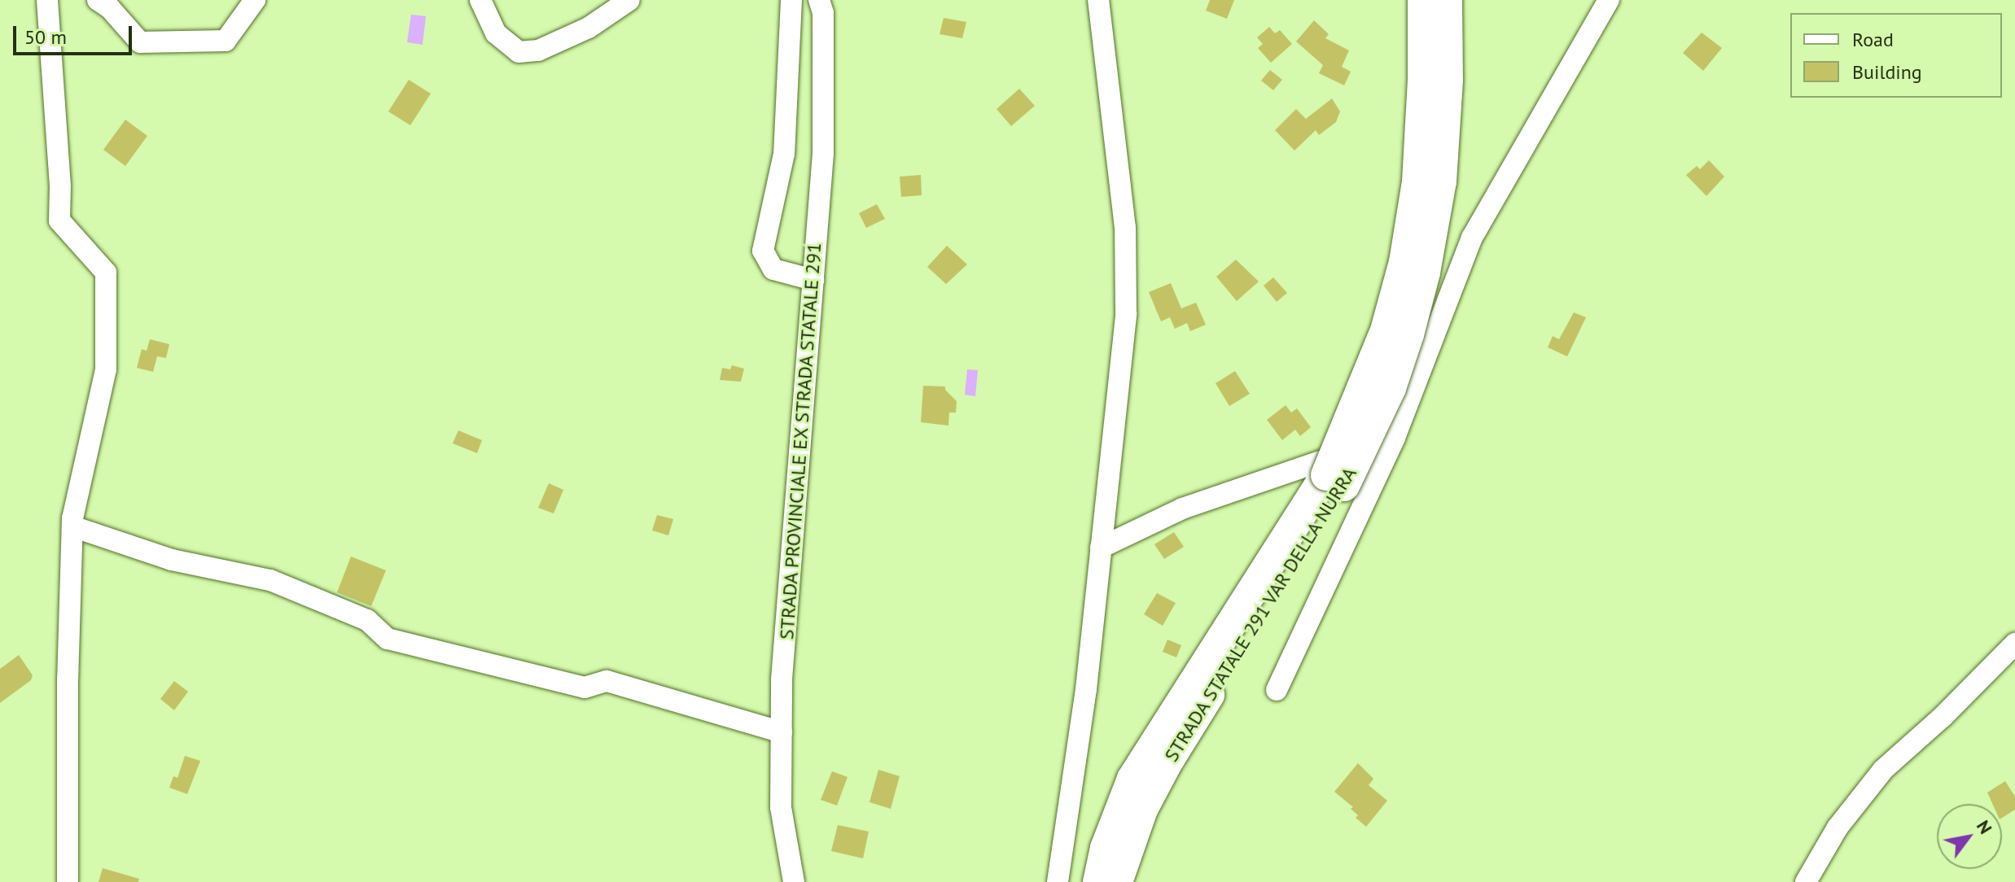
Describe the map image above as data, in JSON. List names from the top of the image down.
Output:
{
  "streets": {
    "highway": ["STRADA STATALE 291 VAR DELLA NURRA"],
    "street": ["STRADA PROVINCIALE EX STRADA STATALE 291"]
  },
  "legend": ["Road", "Building"],
  "scale_bar": "50 m",
  "north": "top right"
}
